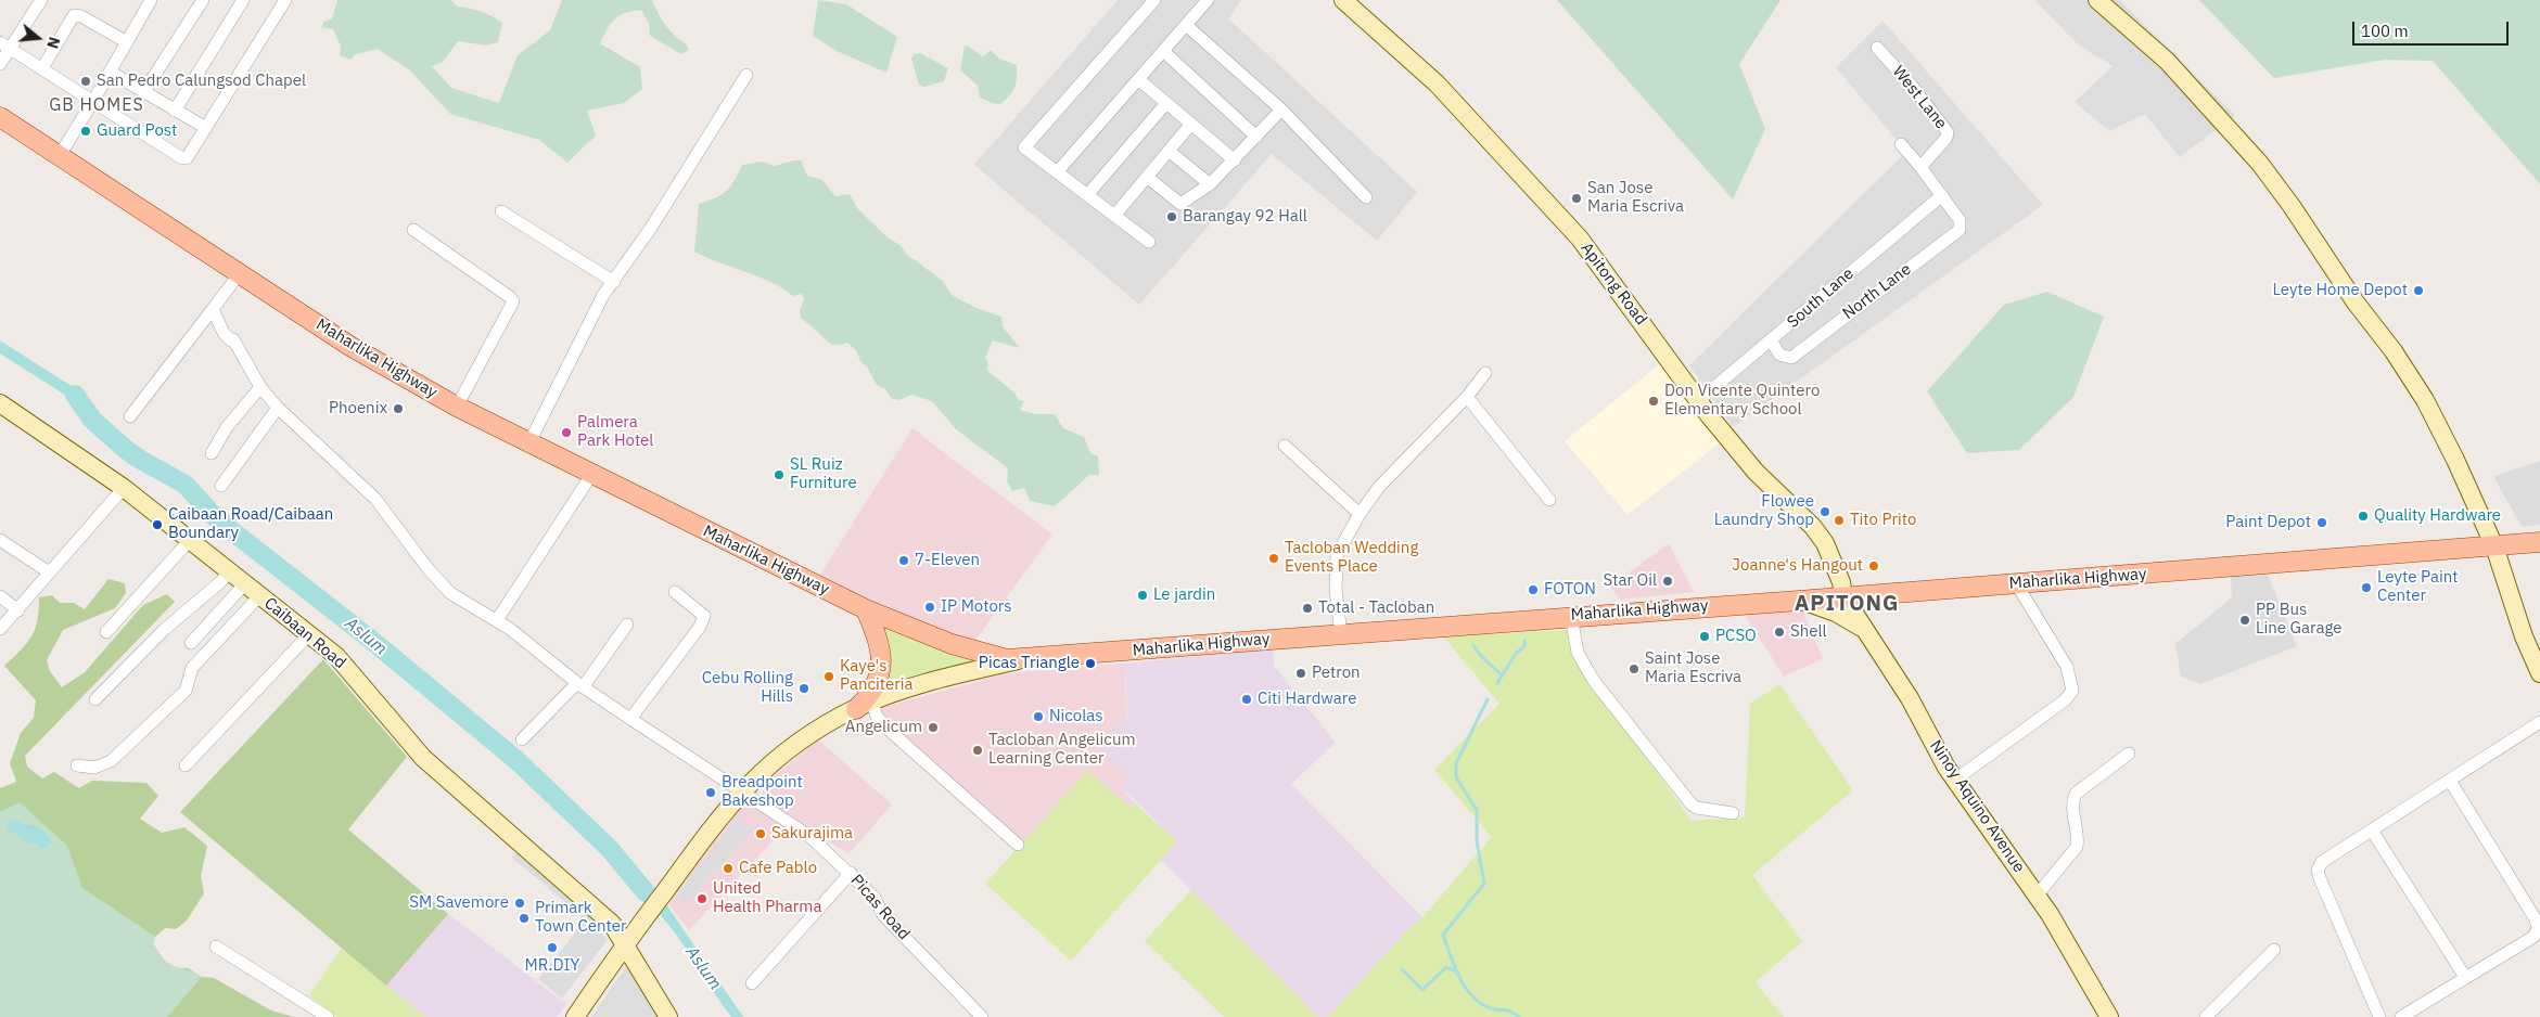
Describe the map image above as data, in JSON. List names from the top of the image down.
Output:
{
  "streets": {
    "main road": ["Maharlika Highway"],
    "street": [
      "West Lane",
      "Apitong Road",
      "North Lane",
      "South Lane",
      "Caibaan Road",
      "Ninoy Aquino Avenue",
      "Picas Road"
    ]
  },
  "crossings": [
    ["Apitong Road", "South Lane"],
    ["Apitong Road", "Maharlika Highway"],
    ["Apitong Road", "Ninoy Aquino Avenue"],
    ["North Lane", "South Lane"],
    ["Maharlika Highway", "Ninoy Aquino Avenue"]
  ],
  "districts": ["GB HOMES", "APITONG"],
  "water": ["Aslum"],
  "places": [
    "San Pedro Calungsod Chapel",
    "Guard Post",
    "San Jose Maria Escriva",
    "Barangay 92 Hall",
    "Leyte Home Depot",
    "Don Vicente Quintero Elementary School",
    "Phoenix",
    "Palmera Park Hotel",
    "SL Ruiz Furniture",
    "Flowee Laundry Shop",
    "Quality Hardware",
    "Tito Prito",
    "Paint Depot",
    "Caibaan Road/Caibaan Boundary",
    "Tacloban Wedding Events Place",
    "7-Eleven",
    "Joanne's Hangout",
    "Star Oil",
    "Leyte Paint Center",
    "FOTON",
    "Le jardin",
    "IP Motors",
    "Total - Tacloban",
    "PP Bus Line Garage",
    "Shell",
    "PCSO",
    "Picas Triangle",
    "Saint Jose Maria Escriva",
    "Petron",
    "Kaye's Panciteria",
    "Cebu Rolling Hills",
    "Citi Hardware",
    "Nicolas",
    "Angelicum",
    "Tacloban Angelicum Learning Center",
    "Breadpoint Bakeshop",
    "Sakurajima",
    "Cafe Pablo",
    "United Health Pharma",
    "SM Savemore",
    "Primark Town Center",
    "MR.DIY"
  ],
  "scale_bar": "100 m",
  "north": "right"
}
